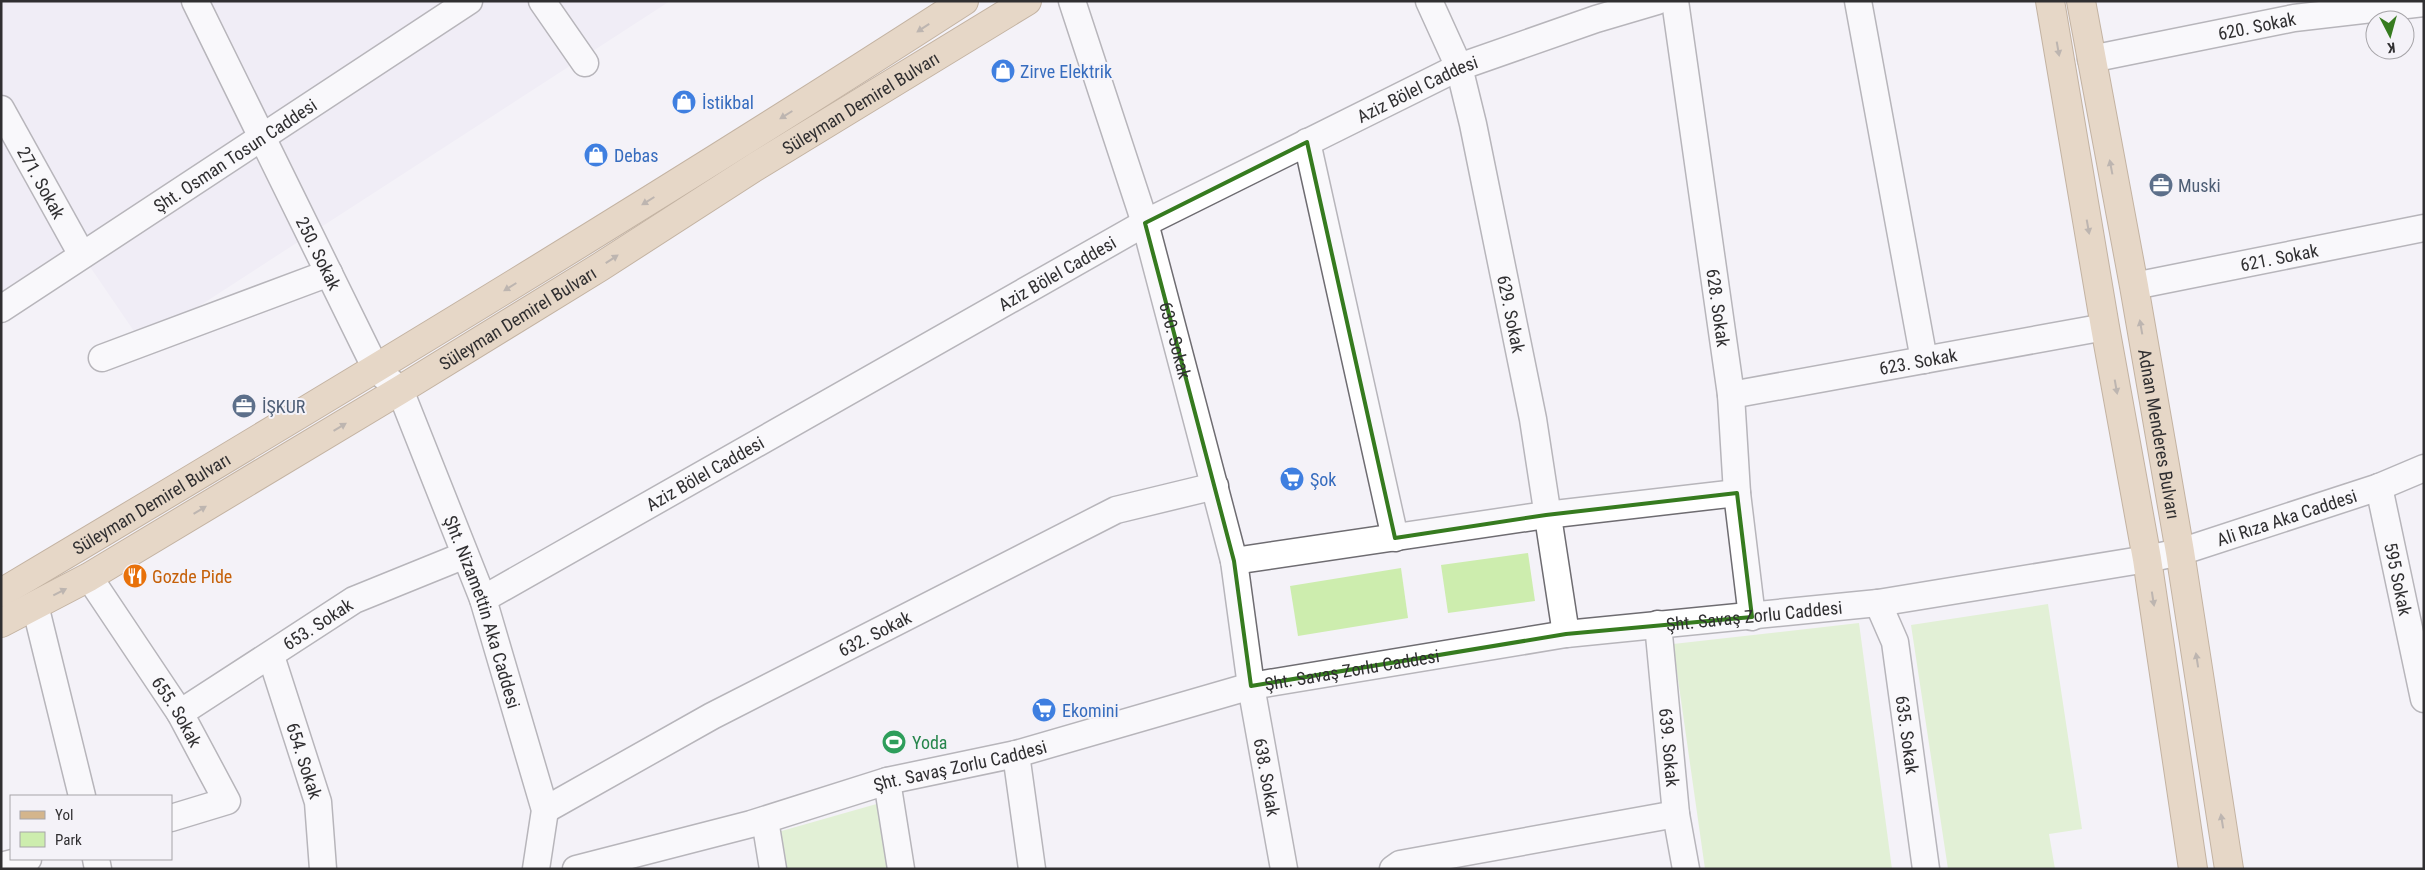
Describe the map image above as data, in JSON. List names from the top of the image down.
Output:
{
  "streets": {
    "main road": ["Süleyman Demirel Bulvarı", "Adnan Menderes Bulvarı"],
    "street": [
      "620. Sokak",
      "Aziz Bölel Caddesi",
      "Şht. Osman Tosun Caddesi",
      "271. Sokak",
      "250. Sokak",
      "621. Sokak",
      "628. Sokak",
      "629. Sokak",
      "630. Sokak",
      "623. Sokak",
      "Ali Rıza Aka Caddesi",
      "595 Sokak",
      "Şht. Nizamettin Aka Caddesi",
      "Şht. Savaş Zorlu Caddesi",
      "653. Sokak",
      "632. Sokak",
      "655. Sokak",
      "635. Sokak",
      "639. Sokak",
      "654. Sokak",
      "638. Sokak"
    ]
  },
  "crossings": [
    ["620. Sokak", "Adnan Menderes Bulvarı"],
    ["Aziz Bölel Caddesi", "629. Sokak"],
    ["Aziz Bölel Caddesi", "630. Sokak"],
    ["Aziz Bölel Caddesi", "Şht. Nizamettin Aka Caddesi"],
    ["Süleyman Demirel Bulvarı", "250. Sokak"],
    ["Süleyman Demirel Bulvarı", "Şht. Nizamettin Aka Caddesi"],
    ["Süleyman Demirel Bulvarı", "655. Sokak"],
    ["Şht. Osman Tosun Caddesi", "271. Sokak"],
    ["Şht. Osman Tosun Caddesi", "250. Sokak"],
    ["250. Sokak", "Şht. Nizamettin Aka Caddesi"],
    ["621. Sokak", "Adnan Menderes Bulvarı"],
    ["628. Sokak", "623. Sokak"],
    ["628. Sokak", "Şht. Savaş Zorlu Caddesi"],
    ["629. Sokak", "Şht. Savaş Zorlu Caddesi"],
    ["630. Sokak", "Şht. Savaş Zorlu Caddesi"],
    ["630. Sokak", "632. Sokak"],
    ["630. Sokak", "638. Sokak"],
    ["623. Sokak", "Adnan Menderes Bulvarı"],
    ["Adnan Menderes Bulvarı", "Ali Rıza Aka Caddesi"],
    ["Adnan Menderes Bulvarı", "Şht. Savaş Zorlu Caddesi"],
    ["Ali Rıza Aka Caddesi", "595 Sokak"],
    ["Ali Rıza Aka Caddesi", "Şht. Savaş Zorlu Caddesi"],
    ["Şht. Nizamettin Aka Caddesi", "653. Sokak"],
    ["Şht. Nizamettin Aka Caddesi", "632. Sokak"],
    ["Şht. Savaş Zorlu Caddesi", "635. Sokak"],
    ["Şht. Savaş Zorlu Caddesi", "639. Sokak"],
    ["Şht. Savaş Zorlu Caddesi", "638. Sokak"],
    ["653. Sokak", "655. Sokak"],
    ["653. Sokak", "654. Sokak"]
  ],
  "places": {
    "shop": ["Zirve Elektrik", "İstikbal", "Debas"],
    "office": ["Muski", "İŞKUR"],
    "supermarket": ["Şok", "Ekomini"],
    "restaurant": ["Gozde Pide"],
    "sports": ["Yoda"]
  },
  "legend": ["Yol", "Park"],
  "north": "bottom"
}
